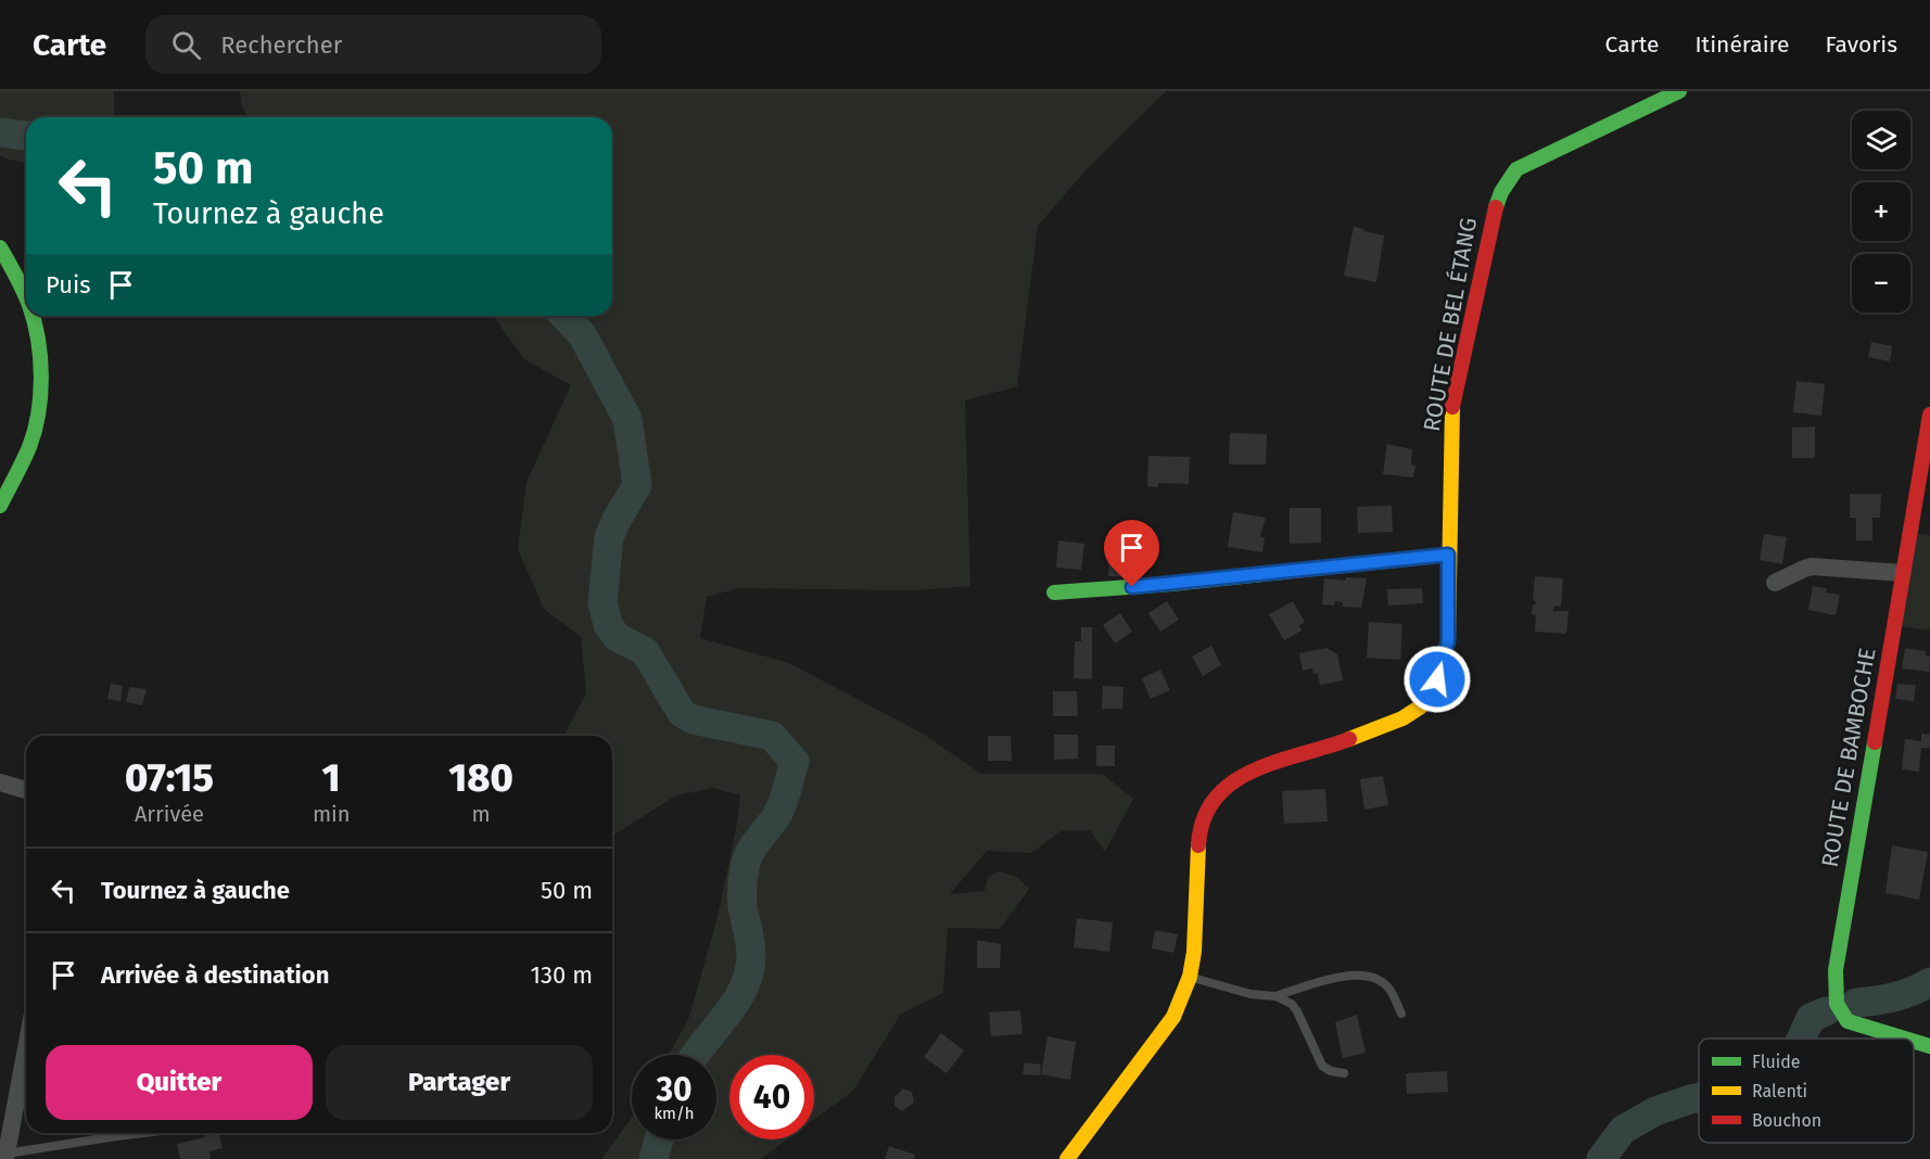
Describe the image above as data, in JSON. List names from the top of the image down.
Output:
{
  "streets": {
    "street": ["ROUTE DE BEL ÉTANG", "ROUTE DE BAMBOCHE"]
  },
  "legend": ["Fluide", "Ralenti", "Bouchon"],
  "page": {
    "header": "Carte",
    "search": "Rechercher",
    "nav": ["Carte", "Itinéraire", "Favoris"],
    "map_buttons": ["+", "−"],
    "turn": ["50 m", "Tournez à gauche"],
    "then": "Puis",
    "eta": [
      "07:15",
      "Arrivée",
      "1",
      "min",
      "180",
      "m"
    ],
    "list": [
      {
        "name": "Tournez à gauche",
        "value": "50 m"
      },
      {
        "name": "Arrivée à destination",
        "value": "130 m"
      }
    ],
    "buttons": ["Quitter", "Partager"],
    "speed": "30 km/h",
    "limit": "40"
  }
}
